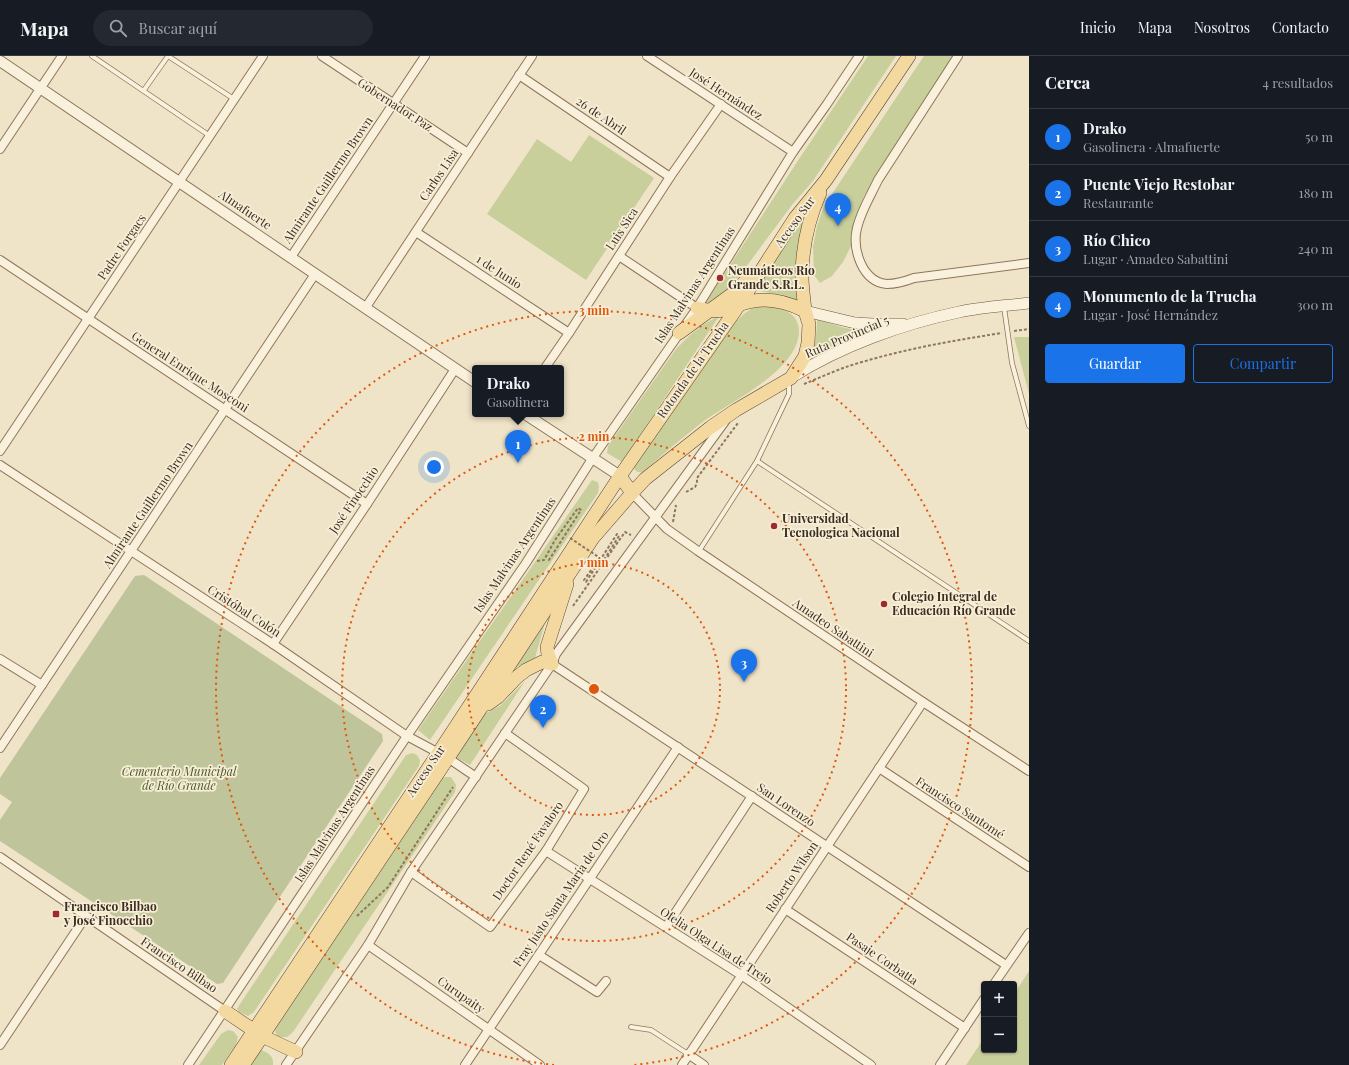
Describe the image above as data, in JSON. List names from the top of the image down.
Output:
{
  "streets": {
    "main road": ["Acceso Sur", "Ruta Provincial 5", "Rotonda de la Trucha"],
    "street": [
      "José Hernández",
      "Gobernador Paz",
      "26 de Abril",
      "Carlos Lisa",
      "Almirante Guillermo Brown",
      "Almafuerte",
      "Luis Sica",
      "Padre Forgacs",
      "1 de Junio",
      "Islas Malvinas Argentinas",
      "General Enrique Mosconi",
      "José Finocchio",
      "Cristóbal Colón",
      "Amadeo Sabattini",
      "San Lorenzo",
      "Francisco Santomé",
      "Doctor René Favaloro",
      "Roberto Wilson",
      "Fray Justo Santa María de Oro",
      "Ofelia Olga Lisa de Trejo",
      "Pasaje Corbatta",
      "Francisco Bilbao",
      "Curupaity"
    ]
  },
  "crossings": [
    ["José Hernández", "Luis Sica"],
    ["José Hernández", "Islas Malvinas Argentinas"],
    ["Gobernador Paz", "Carlos Lisa"],
    ["Gobernador Paz", "Almirante Guillermo Brown"],
    ["26 de Abril", "Carlos Lisa"],
    ["26 de Abril", "Luis Sica"],
    ["Carlos Lisa", "Almafuerte"],
    ["Carlos Lisa", "1 de Junio"],
    ["Almirante Guillermo Brown", "Almafuerte"],
    ["Almirante Guillermo Brown", "General Enrique Mosconi"],
    ["Almirante Guillermo Brown", "Cristóbal Colón"],
    ["Almafuerte", "Padre Forgacs"],
    ["Almafuerte", "José Finocchio"],
    ["Acceso Sur", "Ruta Provincial 5"],
    ["Acceso Sur", "Rotonda de la Trucha"],
    ["Acceso Sur", "Cristóbal Colón"],
    ["Acceso Sur", "Amadeo Sabattini"],
    ["Luis Sica", "1 de Junio"],
    ["Padre Forgacs", "General Enrique Mosconi"],
    ["Islas Malvinas Argentinas", "Cristóbal Colón"],
    ["Islas Malvinas Argentinas", "Francisco Bilbao"],
    ["General Enrique Mosconi", "José Finocchio"],
    ["José Finocchio", "Cristóbal Colón"],
    ["Amadeo Sabattini", "Roberto Wilson"],
    ["San Lorenzo", "Roberto Wilson"],
    ["San Lorenzo", "Fray Justo Santa María de Oro"],
    ["Francisco Santomé", "Roberto Wilson"],
    ["Doctor René Favaloro", "Ofelia Olga Lisa de Trejo"],
    ["Roberto Wilson", "Ofelia Olga Lisa de Trejo"],
    ["Roberto Wilson", "Pasaje Corbatta"],
    ["Fray Justo Santa María de Oro", "Ofelia Olga Lisa de Trejo"],
    ["Fray Justo Santa María de Oro", "Curupaity"]
  ],
  "parks": ["Cementerio Municipal de Río Grande"],
  "places": {
    "other": ["Neumáticos Río Grande S.R.L.", "Universidad Tecnologica Nacional", "Colegio Integral de Educación Río Grande"],
    "transit": ["Francisco Bilbao y José Finocchio"]
  },
  "page": {
    "header": "Mapa",
    "search": "Buscar aquí",
    "nav": [
      "Inicio",
      "Mapa",
      "Nosotros",
      "Contacto"
    ],
    "heading": ["Cerca", "4 resultados"],
    "list": [
      {
        "mark": "1",
        "name": "Drako",
        "note": "Gasolinera · Almafuerte",
        "value": "50 m"
      },
      {
        "mark": "2",
        "name": "Puente Viejo Restobar",
        "note": "Restaurante",
        "value": "180 m"
      },
      {
        "mark": "3",
        "name": "Río Chico",
        "note": "Lugar · Amadeo Sabattini",
        "value": "240 m"
      },
      {
        "mark": "4",
        "name": "Monumento de la Trucha",
        "note": "Lugar · José Hernández",
        "value": "300 m"
      }
    ],
    "pins": [
      "4",
      "1",
      "3",
      "2"
    ],
    "buttons": ["Guardar", "Compartir"],
    "popup": ["Drako", "Gasolinera"],
    "map_buttons": ["+", "−"]
  },
  "rings": ["3 min", "2 min", "1 min"]
}
